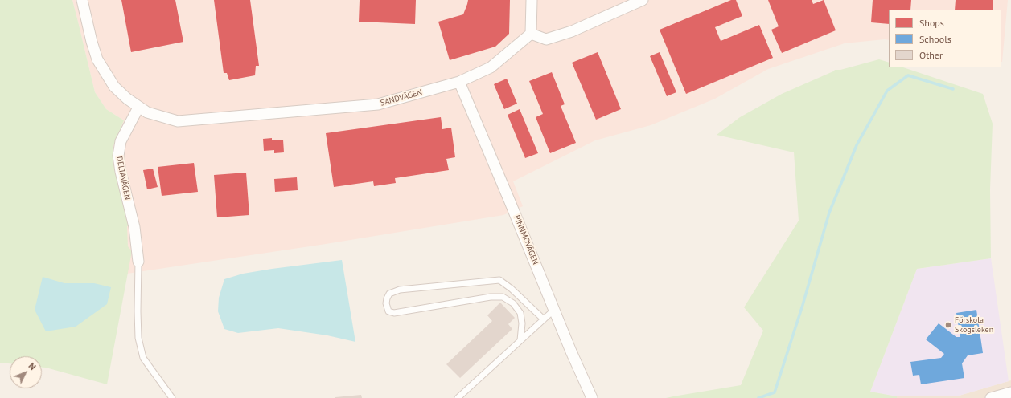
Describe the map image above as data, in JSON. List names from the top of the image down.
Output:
{
  "streets": {
    "street": ["SANDVÄGEN", "DELTAVÄGEN", "PINNMOVÄGEN"]
  },
  "crossings": [
    ["SANDVÄGEN", "DELTAVÄGEN"],
    ["SANDVÄGEN", "PINNMOVÄGEN"]
  ],
  "places": ["Förskola Skogsleken"],
  "legend": ["Shops", "Schools", "Other"],
  "north": "top right"
}
